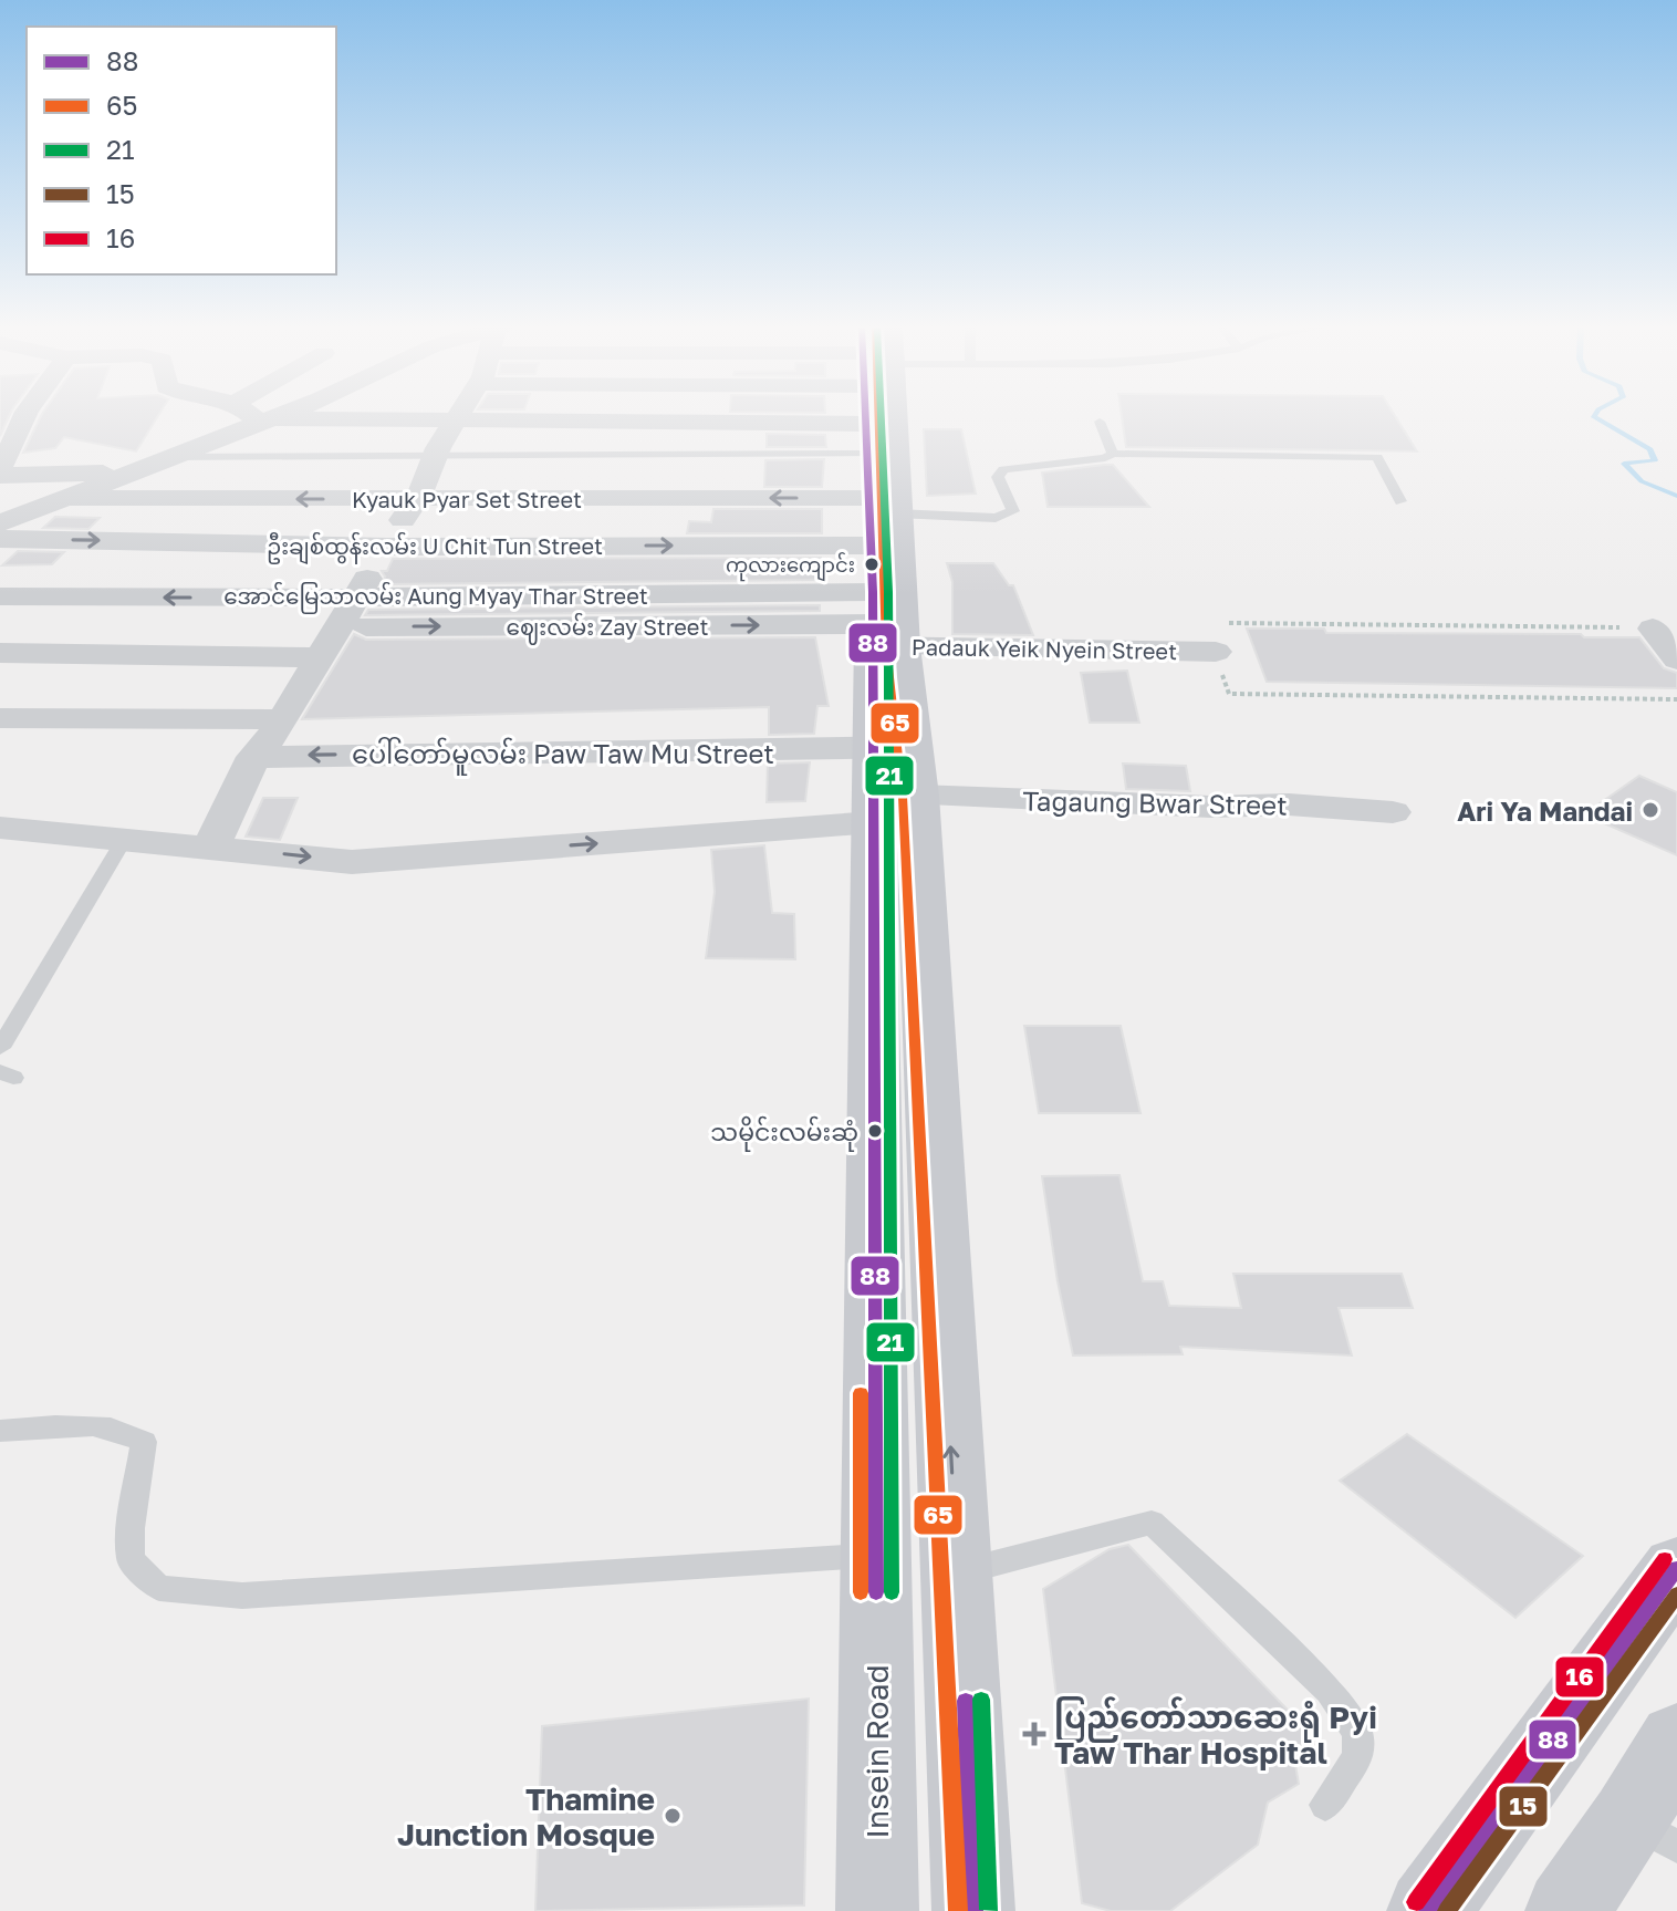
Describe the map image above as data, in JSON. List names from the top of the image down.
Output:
{
  "streets": {
    "main road": ["Insein Road"],
    "street": [
      "Kyauk Pyar Set Street",
      "ဦးချစ်ထွန်းလမ်း U Chit Tun Street",
      "အောင်မြေသာလမ်း Aung Myay Thar Street",
      "ဈေးလမ်း Zay Street",
      "Padauk Yeik Nyein Street",
      "ပေါ်တော်မူလမ်း Paw Taw Mu Street",
      "Tagaung Bwar Street"
    ]
  },
  "crossings": [
    ["ဦးချစ်ထွန်းလမ်း U Chit Tun Street", "အောင်မြေသာလမ်း Aung Myay Thar Street"],
    ["ဦးချစ်ထွန်းလမ်း U Chit Tun Street", "ဈေးလမ်း Zay Street"],
    ["ဦးချစ်ထွန်းလမ်း U Chit Tun Street", "Padauk Yeik Nyein Street"],
    ["အောင်မြေသာလမ်း Aung Myay Thar Street", "ဈေးလမ်း Zay Street"],
    ["အောင်မြေသာလမ်း Aung Myay Thar Street", "Padauk Yeik Nyein Street"],
    ["ဈေးလမ်း Zay Street", "Padauk Yeik Nyein Street"],
    ["ပေါ်တော်မူလမ်း Paw Taw Mu Street", "Tagaung Bwar Street"],
    ["ပေါ်တော်မူလမ်း Paw Taw Mu Street", "Insein Road"],
    ["Tagaung Bwar Street", "Insein Road"]
  ],
  "places": {
    "other": [
      "ကုလားကျောင်း",
      "Ari Ya Mandai",
      "သမိုင်းလမ်းဆုံ",
      "Thamine Junction Mosque"
    ],
    "health": ["ပြည်တော်သာဆေးရုံ Pyi Taw Thar Hospital"]
  },
  "lines": [
    "transit line 88",
    "transit line 65",
    "transit line 21",
    "transit line 16",
    "transit line 15"
  ],
  "legend": [
    "88",
    "65",
    "21",
    "15",
    "16"
  ]
}
